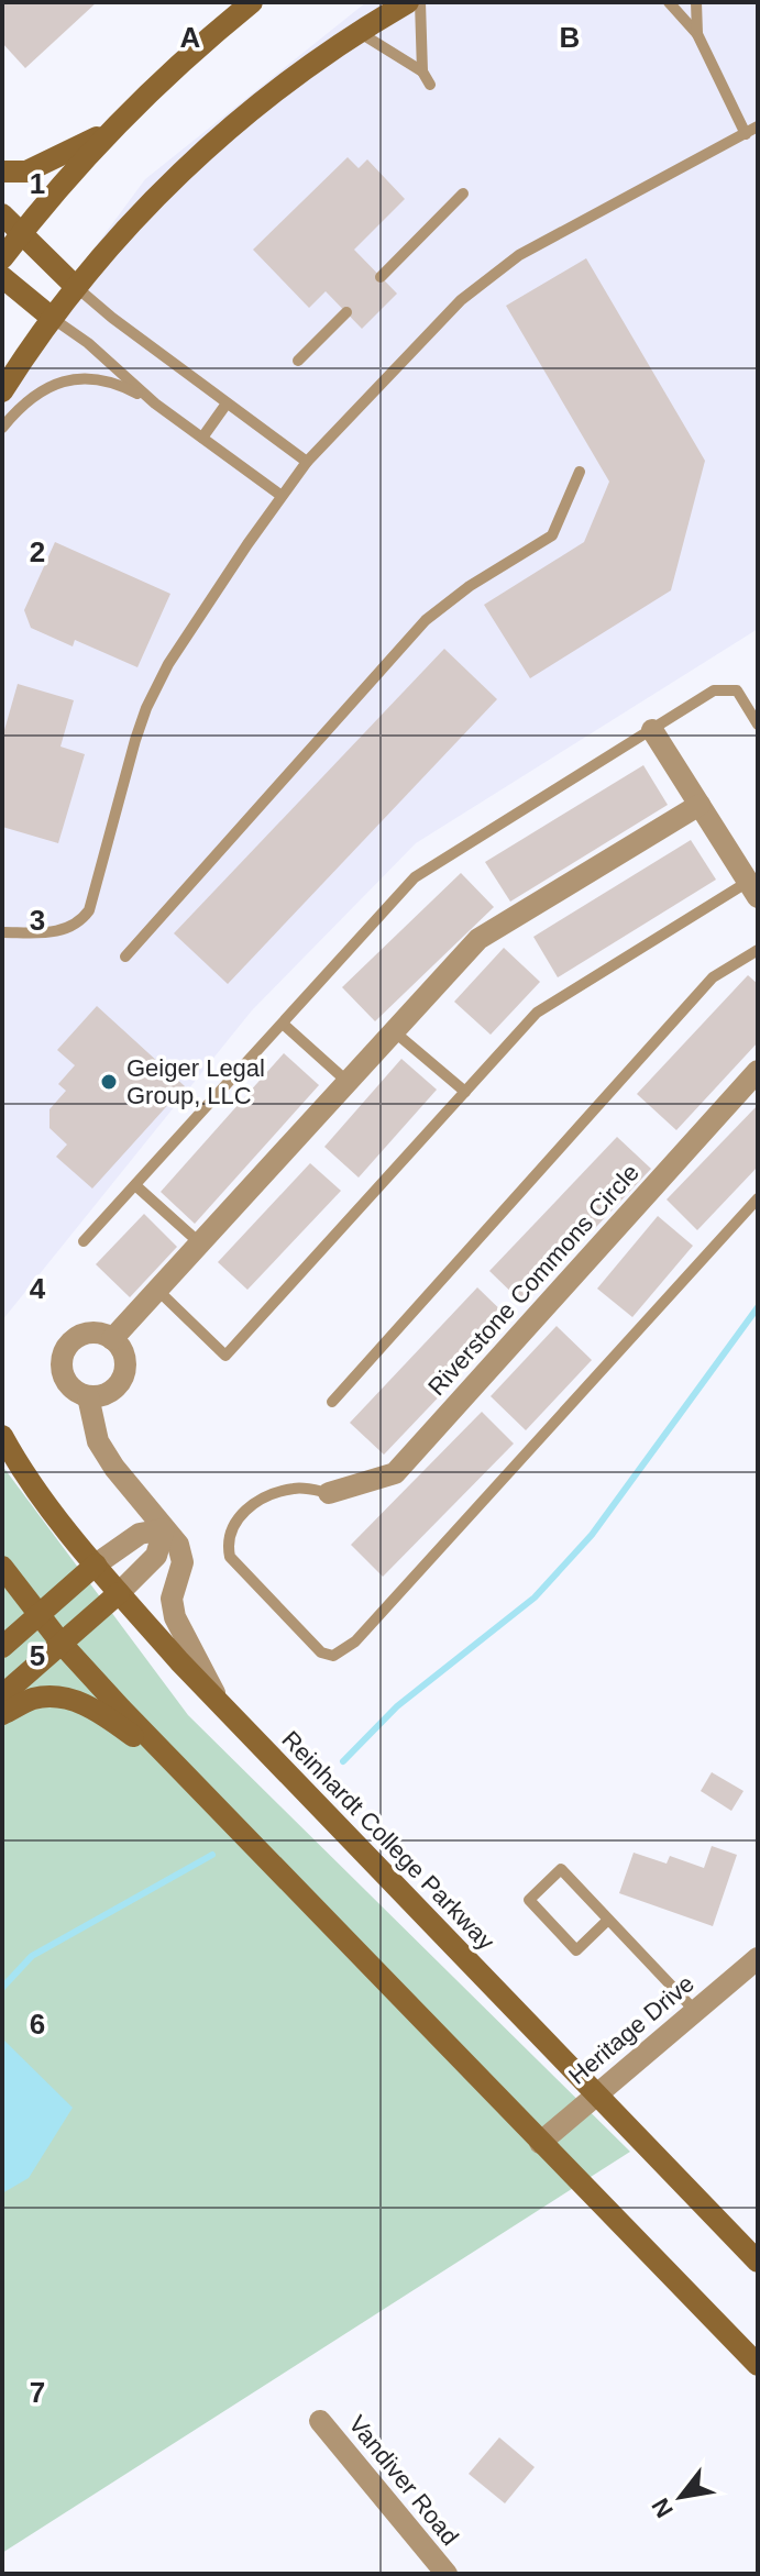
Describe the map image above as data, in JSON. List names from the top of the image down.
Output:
{
  "streets": {
    "street": [
      "Riverstone Commons Circle",
      "Reinhardt College Parkway",
      "Heritage Drive",
      "Vandiver Road"
    ]
  },
  "crossings": [
    ["Reinhardt College Parkway", "Heritage Drive"]
  ],
  "places": ["Geiger Legal Group, LLC"],
  "north": "bottom left",
  "grid": {
    "columns": ["A", "B"],
    "rows": [
      "1",
      "2",
      "3",
      "4",
      "5",
      "6",
      "7"
    ]
  }
}
